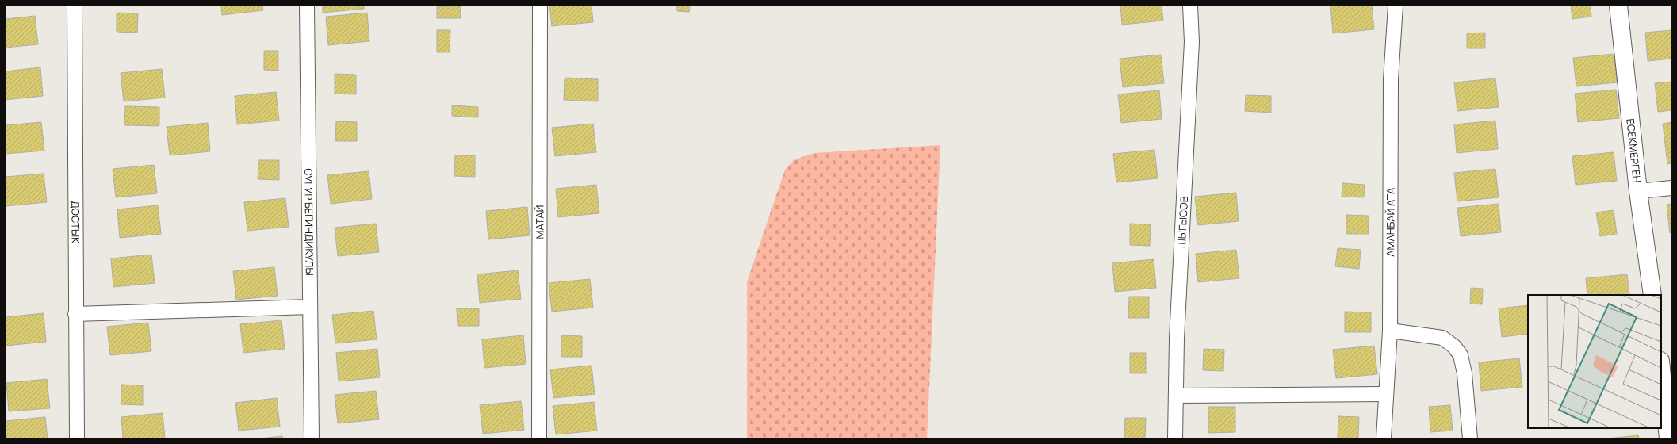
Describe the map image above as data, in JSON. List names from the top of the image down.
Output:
{
  "streets": {
    "street": [
      "EСЕКМЕРГЕН",
      "ДОСТЫК",
      "СУГУР БЕГИНДИКУЛЫ",
      "МАТАЙ",
      "ШЫГЫСОВ",
      "АМАНБАЙ АТА"
    ]
  }
}
